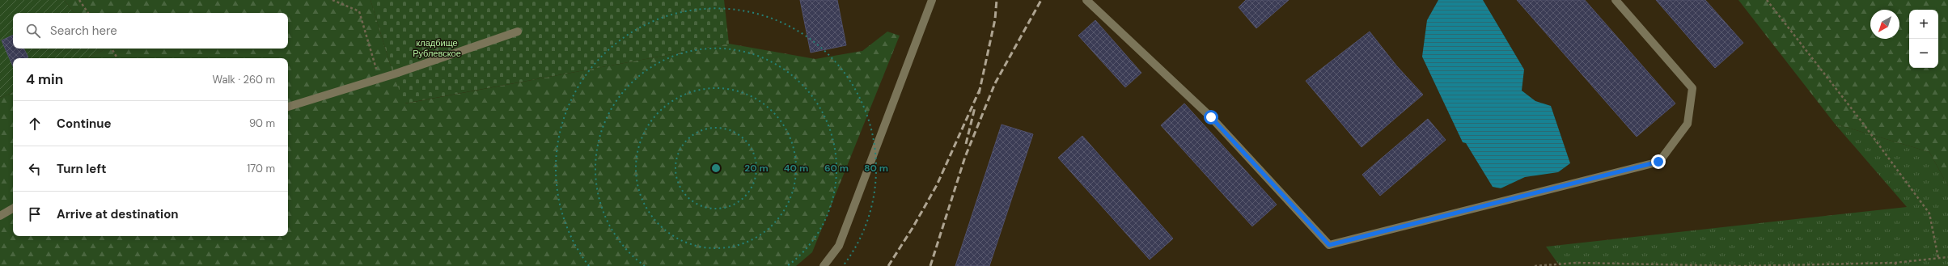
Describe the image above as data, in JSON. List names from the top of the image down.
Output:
{
  "parks": ["кладбище Рублевское"],
  "north": "bottom left",
  "page": {
    "map_buttons": ["+", "−"],
    "search": "Search here",
    "heading": ["4 min", "Walk · 260 m"],
    "list": [
      ["Continue", "90 m"],
      ["Turn left", "170 m"],
      "Arrive at destination"
    ]
  },
  "rings": [
    "20 m",
    "40 m",
    "60 m",
    "80 m"
  ]
}
